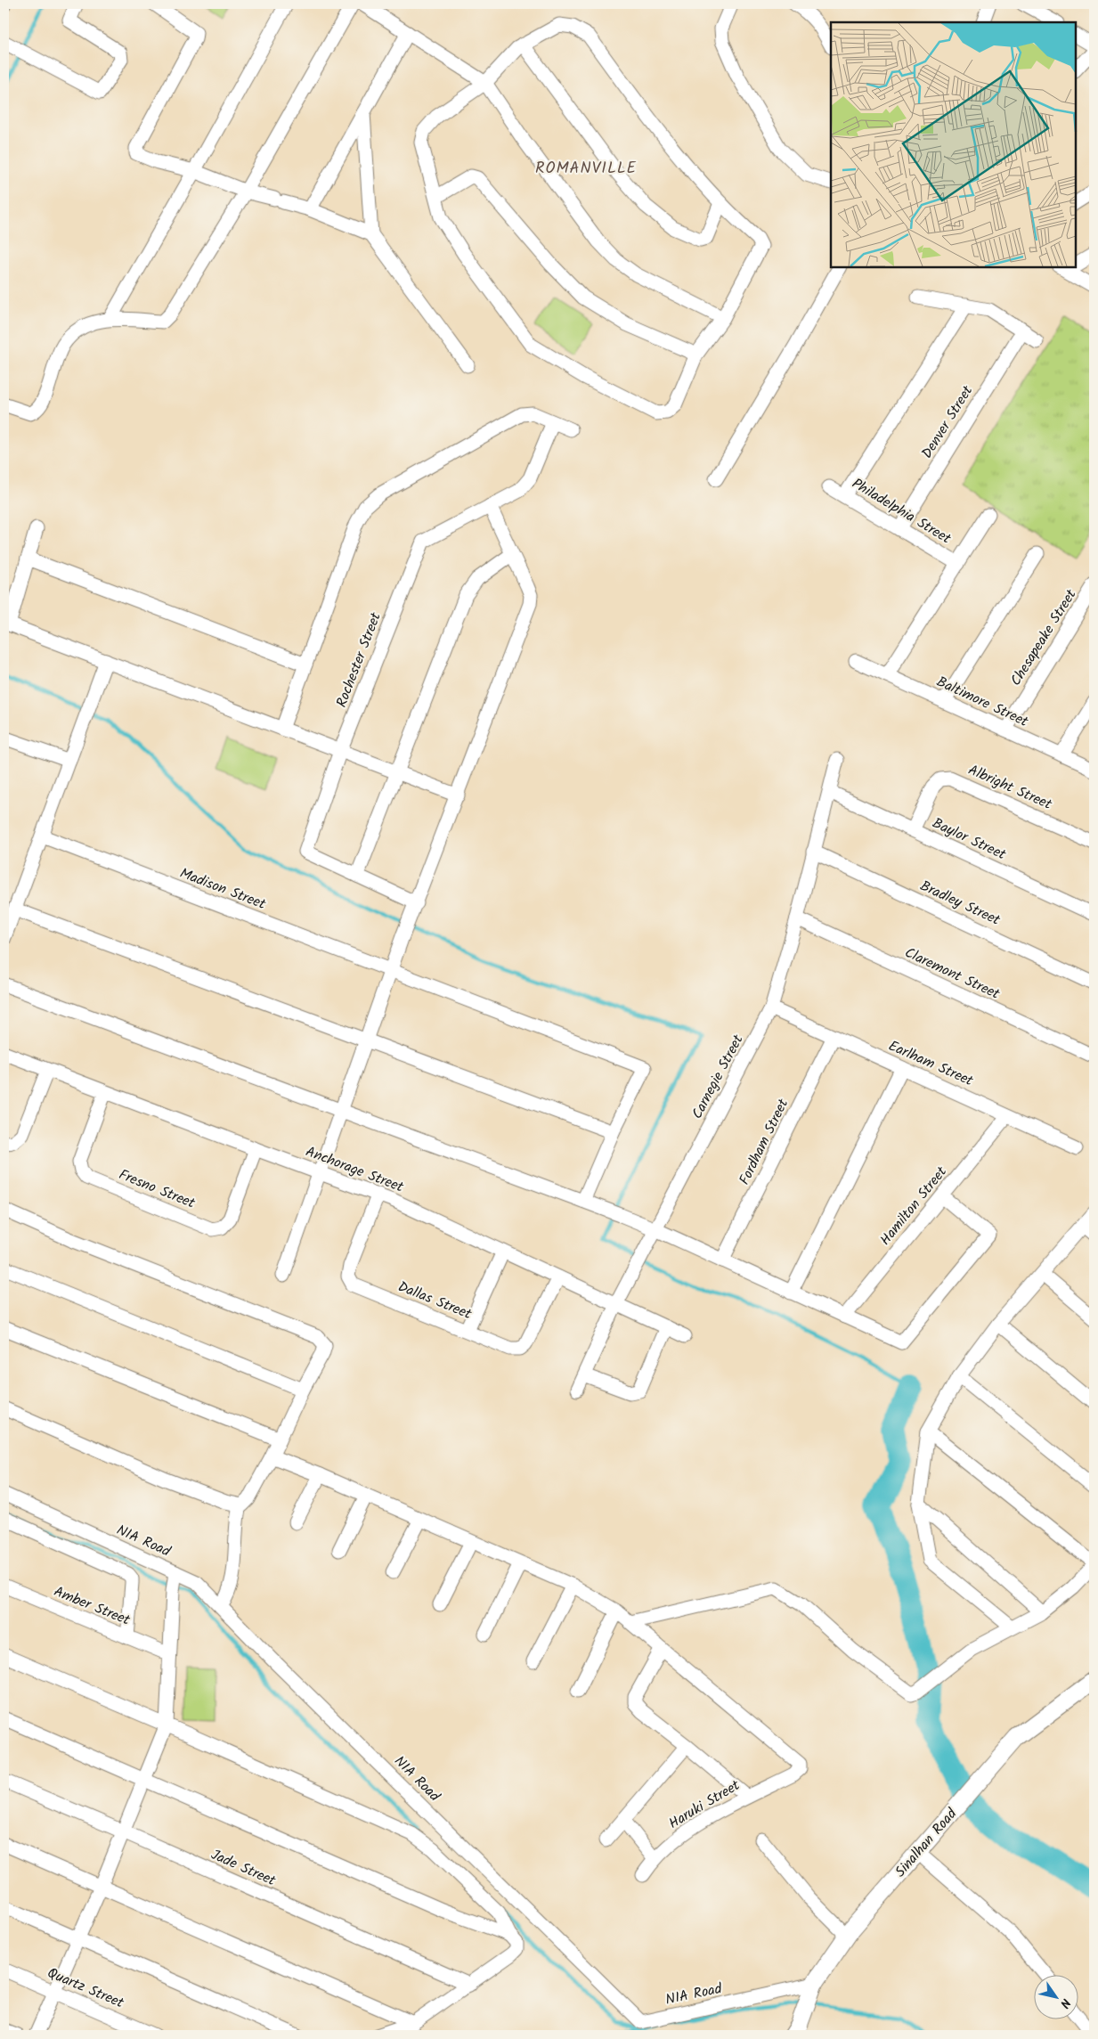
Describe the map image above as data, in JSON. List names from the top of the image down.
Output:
{
  "streets": {
    "street": [
      "Denver Street",
      "Philadelphia Street",
      "Chesapeake Street",
      "Rochester Street",
      "Baltimore Street",
      "Albright Street",
      "Baylor Street",
      "Madison Street",
      "Bradley Street",
      "Claremont Street",
      "Earlham Street",
      "Carnegie Street",
      "Fordham Street",
      "Anchorage Street",
      "Fresno Street",
      "Hamilton Street",
      "Dallas Street",
      "NIA Road",
      "Amber Street",
      "Haruki Street",
      "Sinalhan Road",
      "Jade Street",
      "Quartz Street"
    ]
  },
  "crossings": [
    ["Denver Street", "Philadelphia Street"],
    ["Chesapeake Street", "Baltimore Street"],
    ["Albright Street", "Baylor Street"],
    ["Baylor Street", "Carnegie Street"],
    ["Bradley Street", "Carnegie Street"],
    ["Claremont Street", "Carnegie Street"],
    ["Earlham Street", "Carnegie Street"],
    ["Earlham Street", "Fordham Street"],
    ["Earlham Street", "Hamilton Street"],
    ["Carnegie Street", "Anchorage Street"],
    ["Anchorage Street", "Fresno Street"],
    ["Anchorage Street", "Dallas Street"],
    ["NIA Road", "Sinalhan Road"]
  ],
  "districts": ["ROMANVILLE"],
  "north": "bottom right"
}
